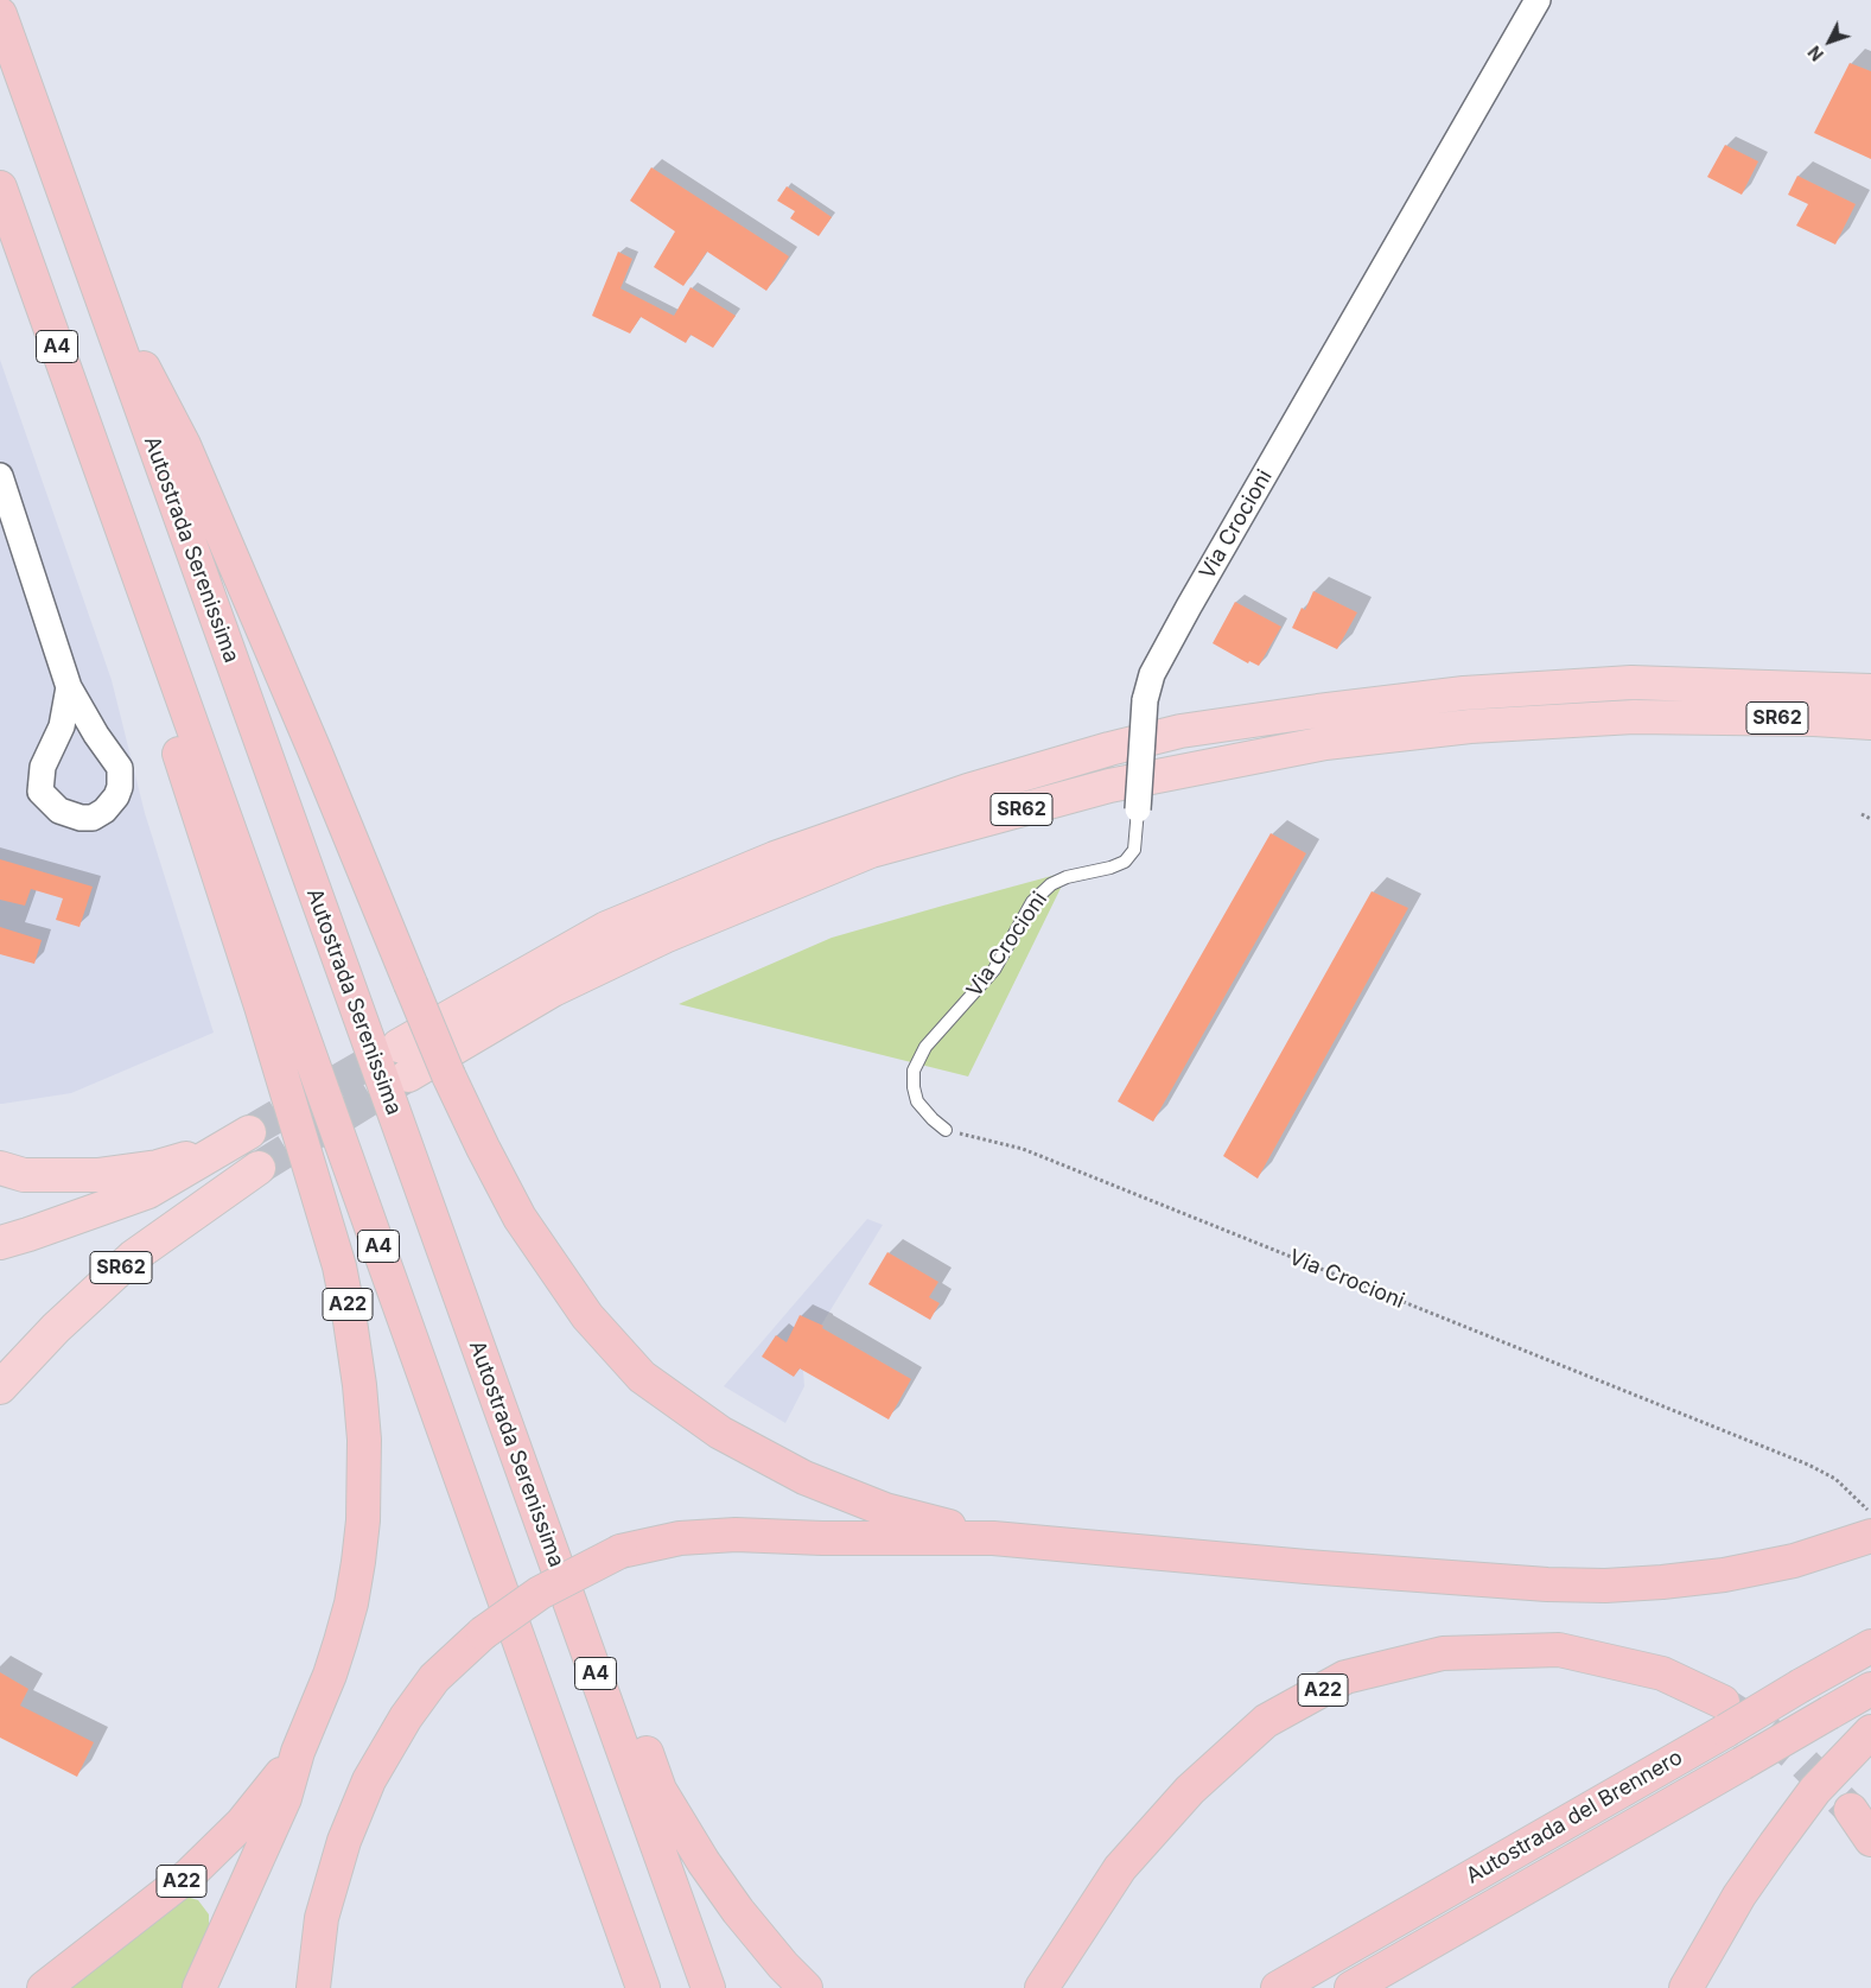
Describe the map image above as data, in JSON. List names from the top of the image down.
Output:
{
  "streets": {
    "highway": [
      "A4",
      "Autostrada Serenissima",
      "SR62",
      "A22",
      "Autostrada del Brennero"
    ],
    "street": ["Via Crocioni"]
  },
  "crossings": [
    ["A4", "A22"],
    ["A22", "Autostrada del Brennero"]
  ],
  "north": "bottom left"
}
